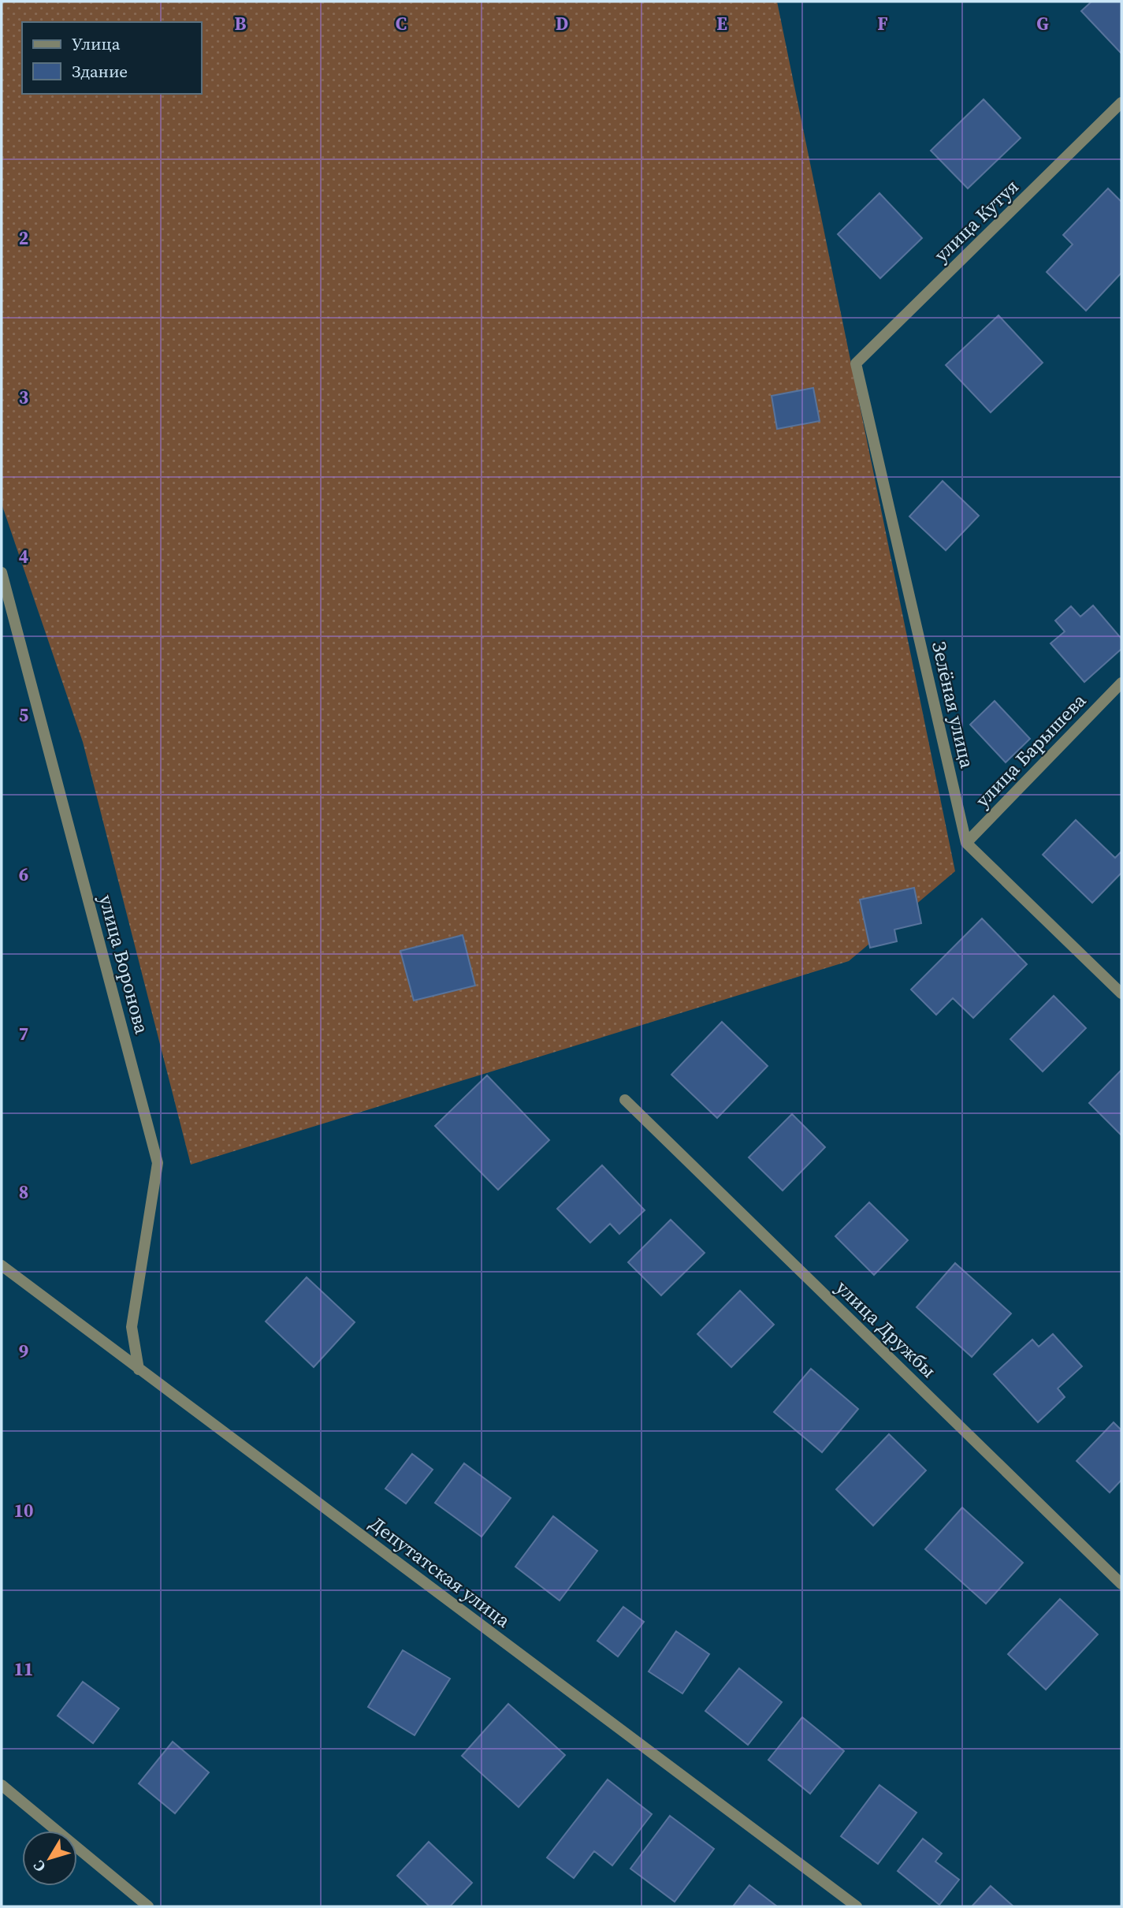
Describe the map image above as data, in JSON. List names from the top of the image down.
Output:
{
  "streets": {
    "street": [
      "улица Кутуя",
      "Зелёная улица",
      "улица Барышева",
      "улица Воронова",
      "улица Дружбы",
      "Депутатская улица"
    ]
  },
  "crossings": [
    ["улица Кутуя", "Зелёная улица"],
    ["Зелёная улица", "улица Барышева"],
    ["улица Воронова", "Депутатская улица"]
  ],
  "legend": ["Улица", "Здание"],
  "north": "bottom left",
  "grid": {
    "columns": [
      "B",
      "C",
      "D",
      "E",
      "F",
      "G"
    ],
    "rows": [
      "2",
      "3",
      "4",
      "5",
      "6",
      "7",
      "8",
      "9",
      "10",
      "11"
    ]
  }
}
